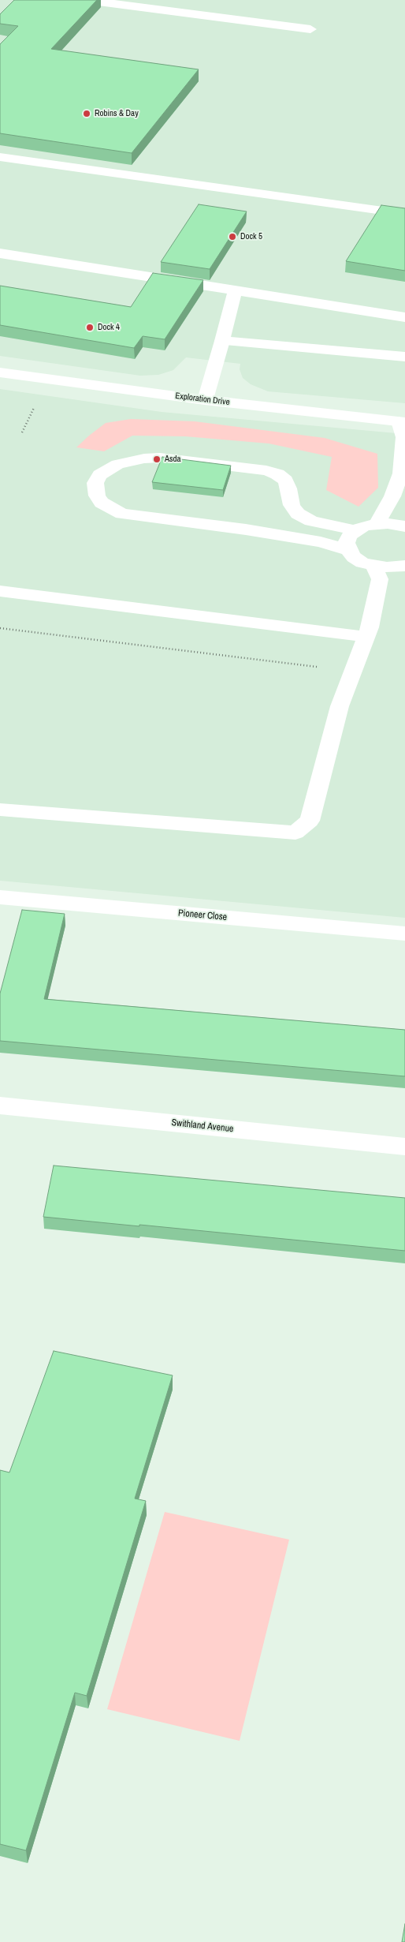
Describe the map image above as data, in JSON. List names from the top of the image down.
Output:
{
  "streets": {
    "street": ["Exploration Drive", "Pioneer Close", "Swithland Avenue"]
  },
  "places": [
    "Robins & Day",
    "Dock 5",
    "Dock 4",
    "Asda"
  ]
}
